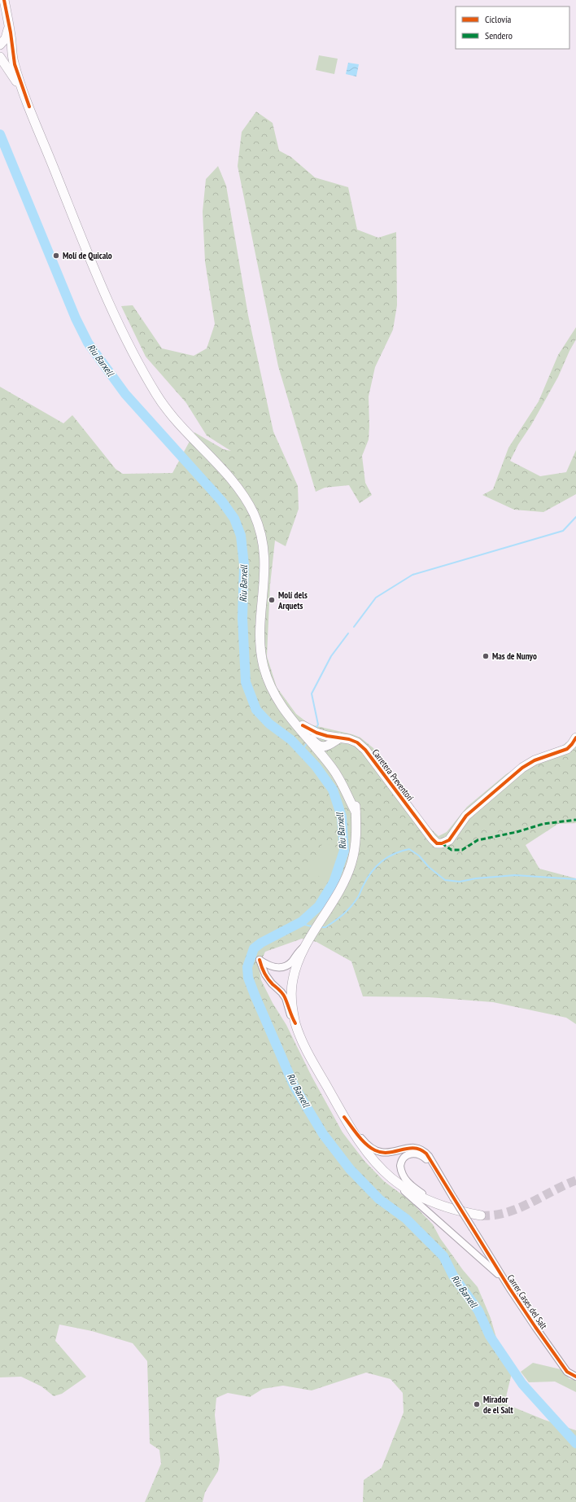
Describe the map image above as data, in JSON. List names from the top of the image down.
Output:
{
  "streets": {
    "main road": ["Carretera Preventori"],
    "street": ["Carrer Cases del Salt"]
  },
  "water": ["Riu Barxell"],
  "places": [
    "Molí de Quicalo",
    "Molí dels Arquets",
    "Mas de Nunyo",
    "Mirador de el Salt"
  ],
  "legend": ["Ciclovía", "Sendero"]
}
